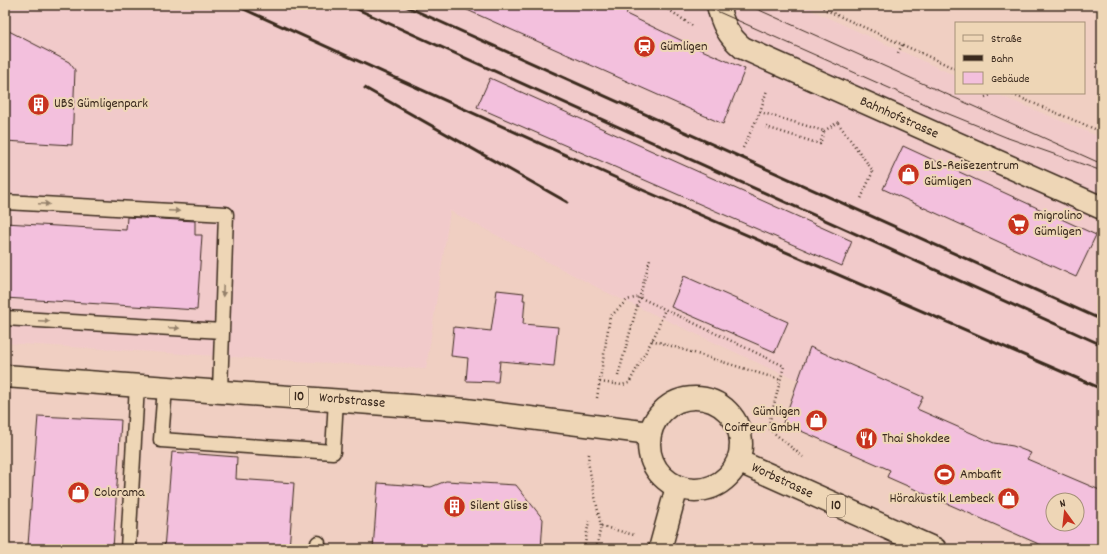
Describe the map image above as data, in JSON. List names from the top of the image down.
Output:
{
  "streets": {
    "main road": ["Bahnhofstrasse", "10", "Worbstrasse"]
  },
  "places": {
    "station": ["Gümligen"],
    "building": ["UBS Gümligenpark", "Silent Gliss"],
    "shop": [
      "BLS-Reisezentrum Gümligen",
      "Gümligen Coiffeur GmbH",
      "Colorama",
      "Hörakustik Lembeck"
    ],
    "supermarket": ["migrolino Gümligen"],
    "restaurant": ["Thai Shokdee"],
    "sports": ["Ambafit"]
  },
  "legend": ["Straße", "Bahn", "Gebäude"],
  "north": "top"
}
